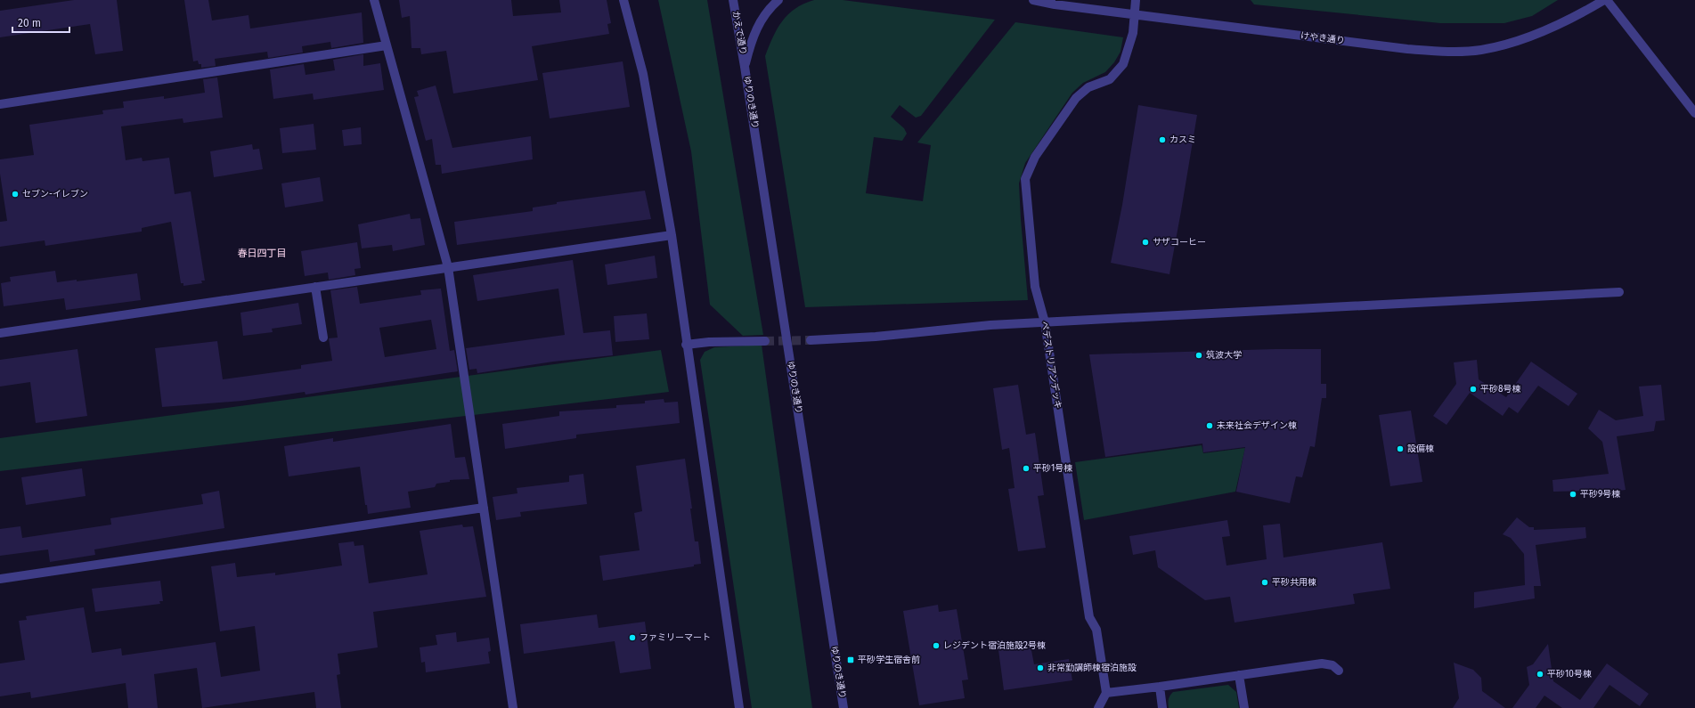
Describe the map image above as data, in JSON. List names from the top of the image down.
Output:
{
  "streets": {
    "street": [
      "かえで通り",
      "けやき通り",
      "ゆりのき通り",
      "ペデストリアンデッキ"
    ]
  },
  "crossings": [
    ["かえで通り", "ゆりのき通り"],
    ["けやき通り", "ペデストリアンデッキ"]
  ],
  "districts": ["春日四丁目"],
  "places": {
    "other": [
      "カスミ",
      "セブン-イレブン",
      "サザコーヒー",
      "筑波大学",
      "平砂8号棟",
      "未来社会デザイン棟",
      "設備棟",
      "平砂1号棟",
      "平砂9号棟",
      "平砂共用棟",
      "ファミリーマート",
      "レジデント宿泊施設2号棟",
      "非常勤講師棟宿泊施設",
      "平砂10号棟"
    ],
    "transit": ["平砂学生宿舎前"]
  },
  "scale_bar": "20 m"
}
